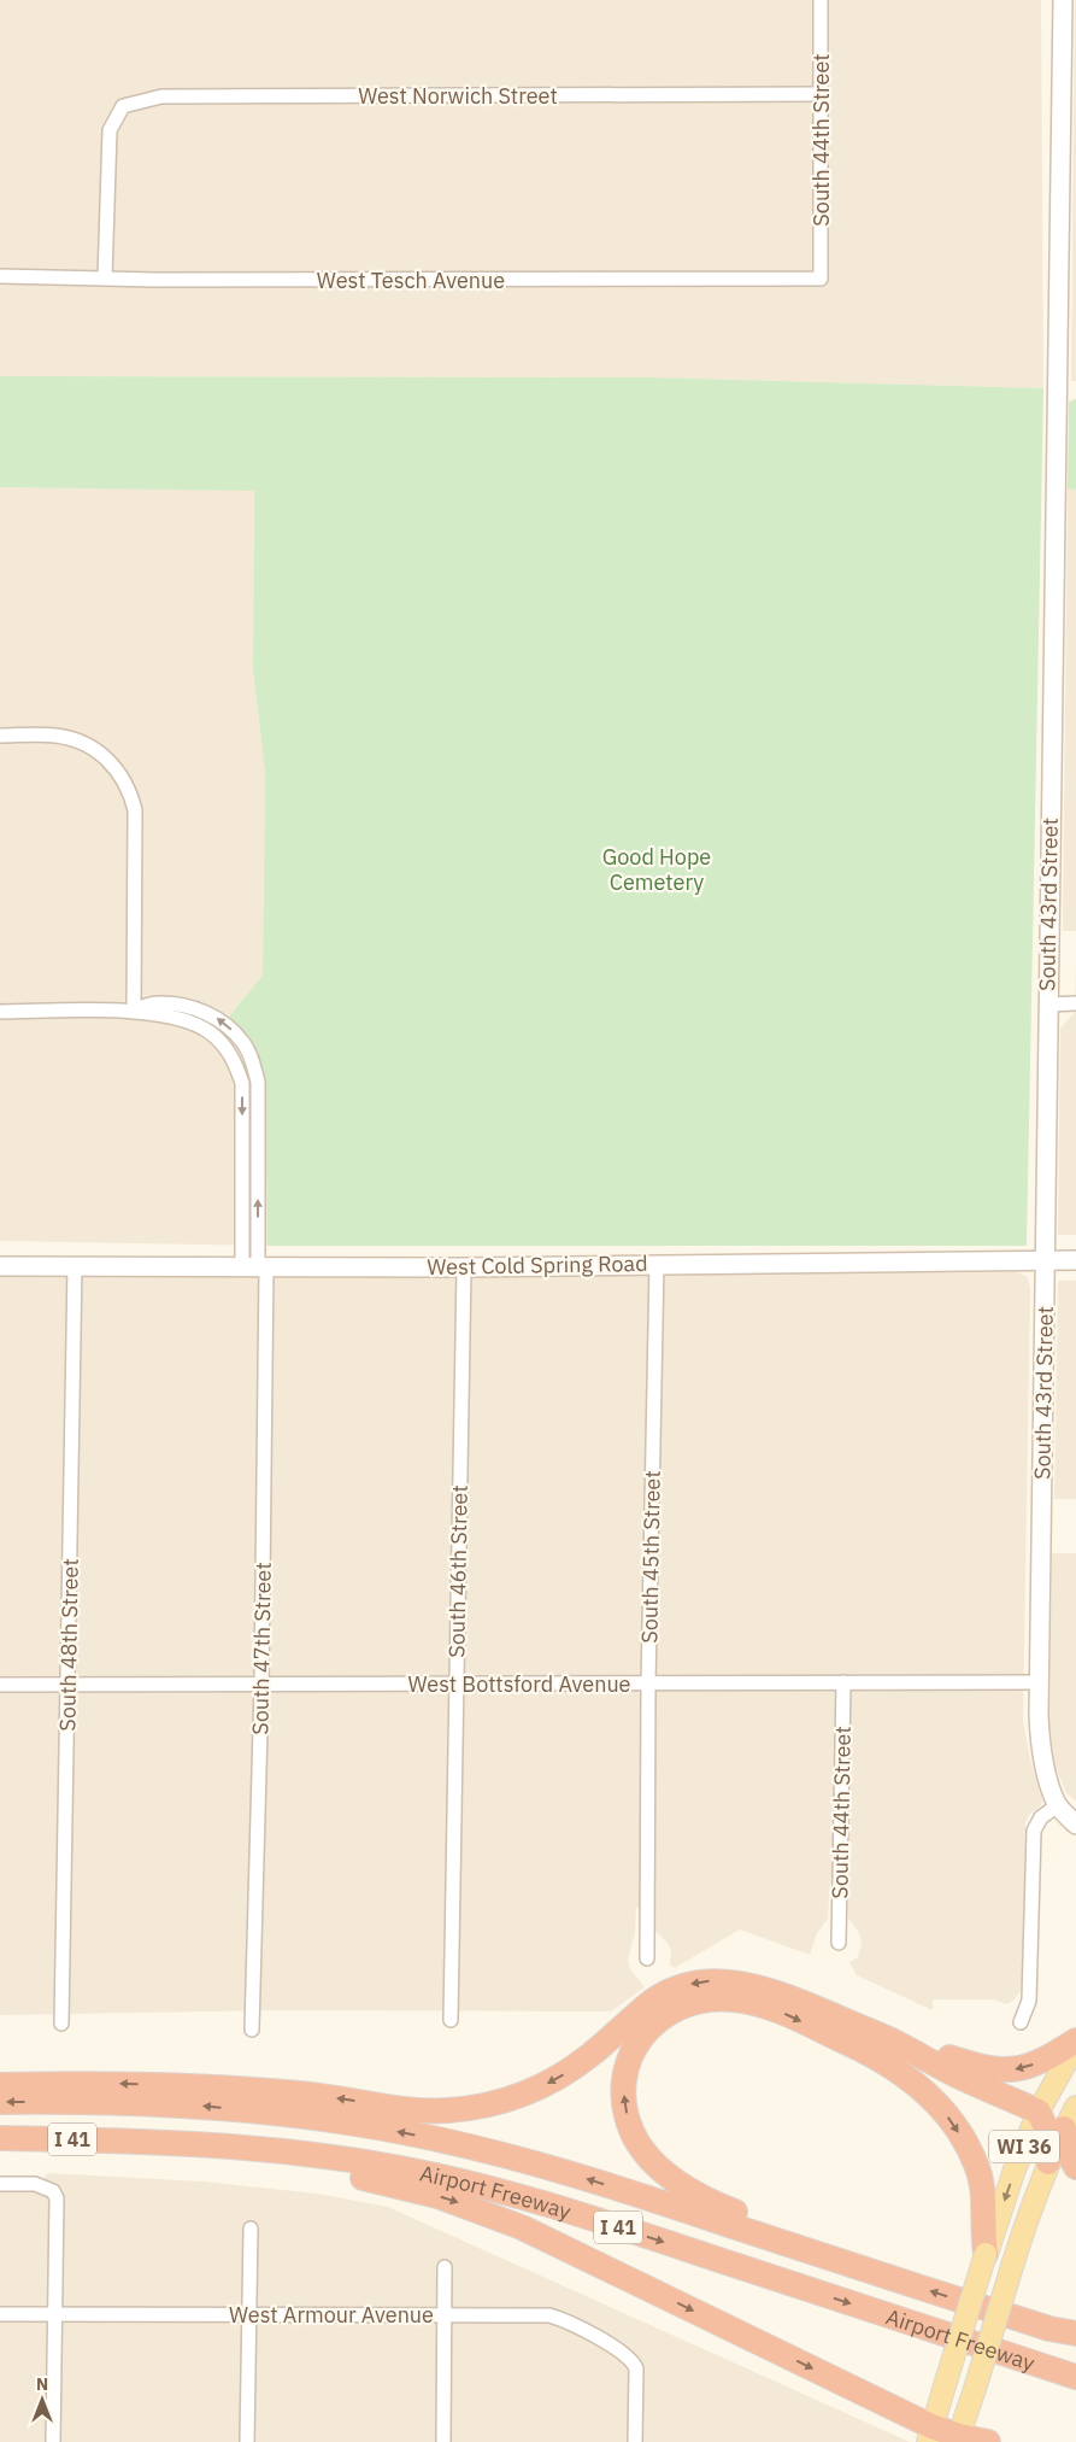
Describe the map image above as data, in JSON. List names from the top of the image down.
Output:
{
  "streets": {
    "highway": ["I 41", "Airport Freeway"],
    "main road": ["South 43rd Street", "West Cold Spring Road", "WI 36"],
    "street": [
      "West Norwich Street",
      "South 44th Street",
      "West Tesch Avenue",
      "South 45th Street",
      "South 46th Street",
      "South 48th Street",
      "South 47th Street",
      "West Bottsford Avenue",
      "West Armour Avenue"
    ]
  },
  "crossings": [
    ["West Norwich Street", "South 44th Street"],
    ["West Norwich Street", "West Tesch Avenue"],
    ["South 44th Street", "West Tesch Avenue"],
    ["South 44th Street", "West Bottsford Avenue"],
    ["South 43rd Street", "West Cold Spring Road"],
    ["South 43rd Street", "West Bottsford Avenue"],
    ["West Cold Spring Road", "South 45th Street"],
    ["West Cold Spring Road", "South 46th Street"],
    ["West Cold Spring Road", "South 48th Street"],
    ["West Cold Spring Road", "South 47th Street"],
    ["South 45th Street", "West Bottsford Avenue"],
    ["South 46th Street", "West Bottsford Avenue"],
    ["South 48th Street", "West Bottsford Avenue"],
    ["South 47th Street", "West Bottsford Avenue"]
  ],
  "parks": ["Good Hope Cemetery"],
  "north": "top"
}
